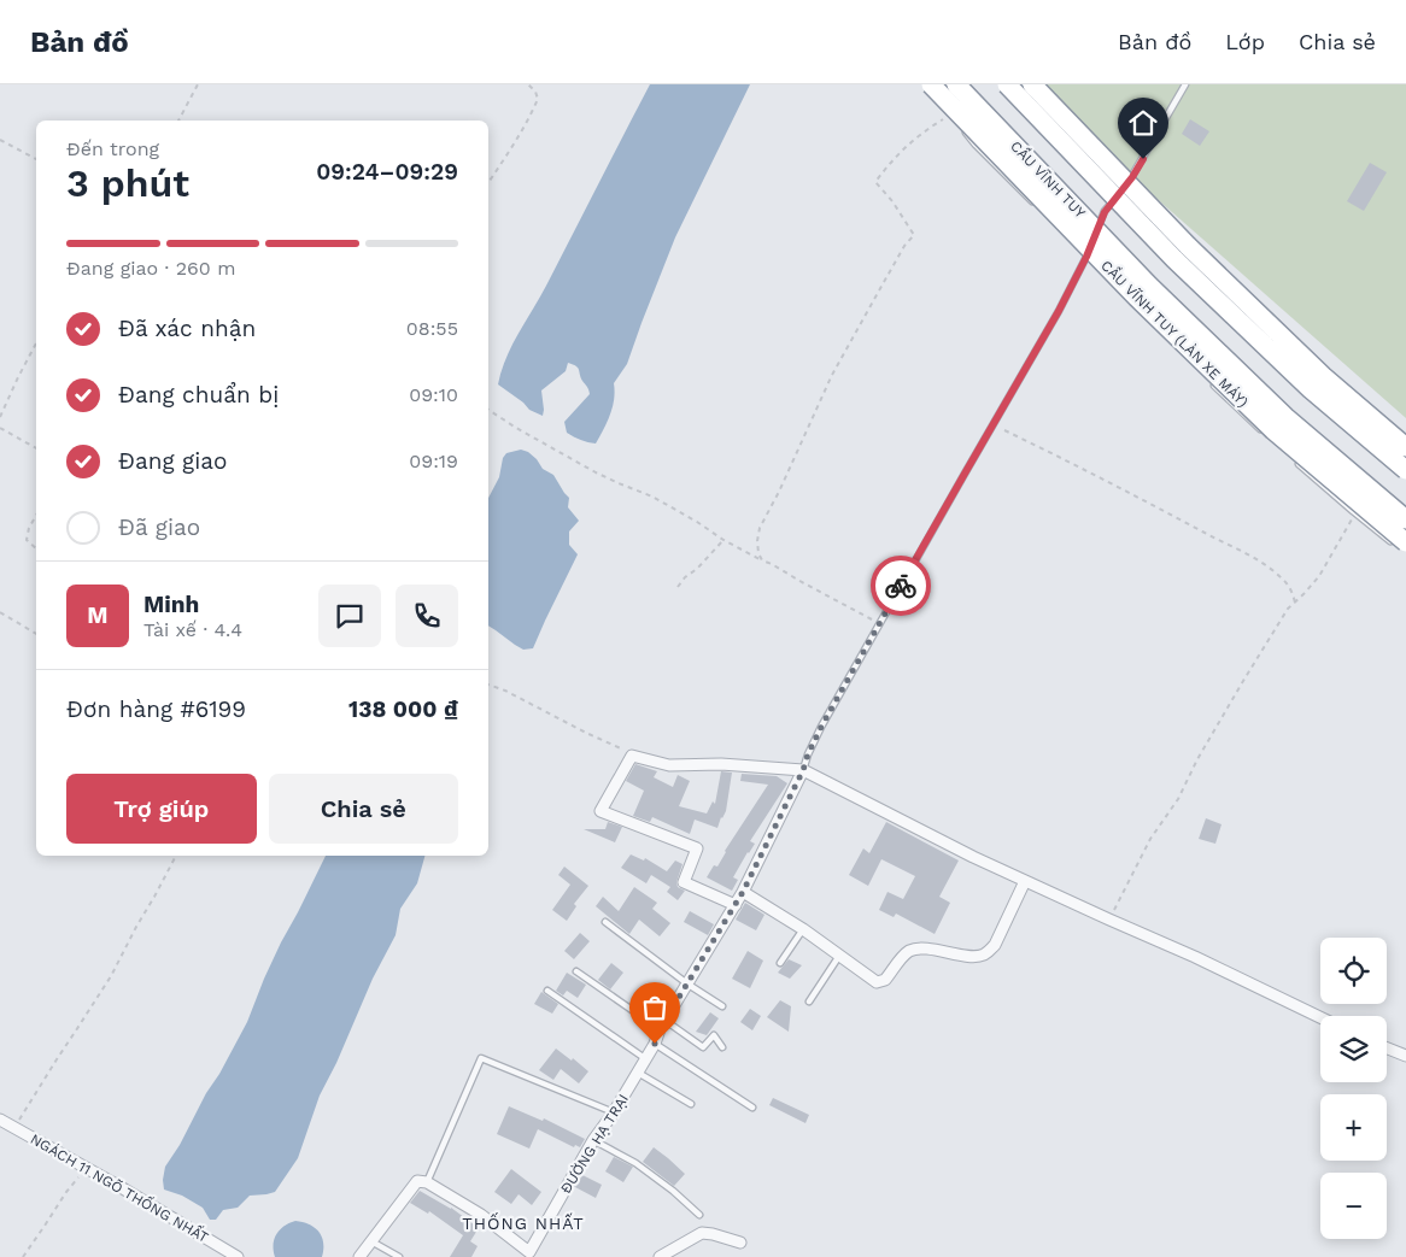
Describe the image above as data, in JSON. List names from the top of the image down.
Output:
{
  "streets": {
    "highway": ["CẦU VĨNH TUY", "CẦU VĨNH TUY (LÀN XE MÁY)"],
    "street": ["ĐƯỜNG HẠ TRẠI", "NGÁCH 11 NGÕ THỐNG NHẤT"]
  },
  "districts": ["THỐNG NHẤT"],
  "page": {
    "header": "Bản đồ",
    "nav": ["Bản đồ", "Lớp", "Chia sẻ"],
    "heading": ["3 phút", "Đến trong", "09:24–09:29"],
    "panel": [
      "Minh",
      "Tài xế · 4.4",
      "Đơn hàng #6199",
      "138 000 ₫"
    ],
    "bar": "Đang giao · 260 m",
    "list": [
      ["Đã xác nhận", "08:55"],
      ["Đang chuẩn bị", "09:10"],
      ["Đang giao", "09:19"],
      "Đã giao"
    ],
    "round": "M",
    "buttons": ["Trợ giúp", "Chia sẻ"],
    "map_buttons": ["+", "−"]
  }
}
